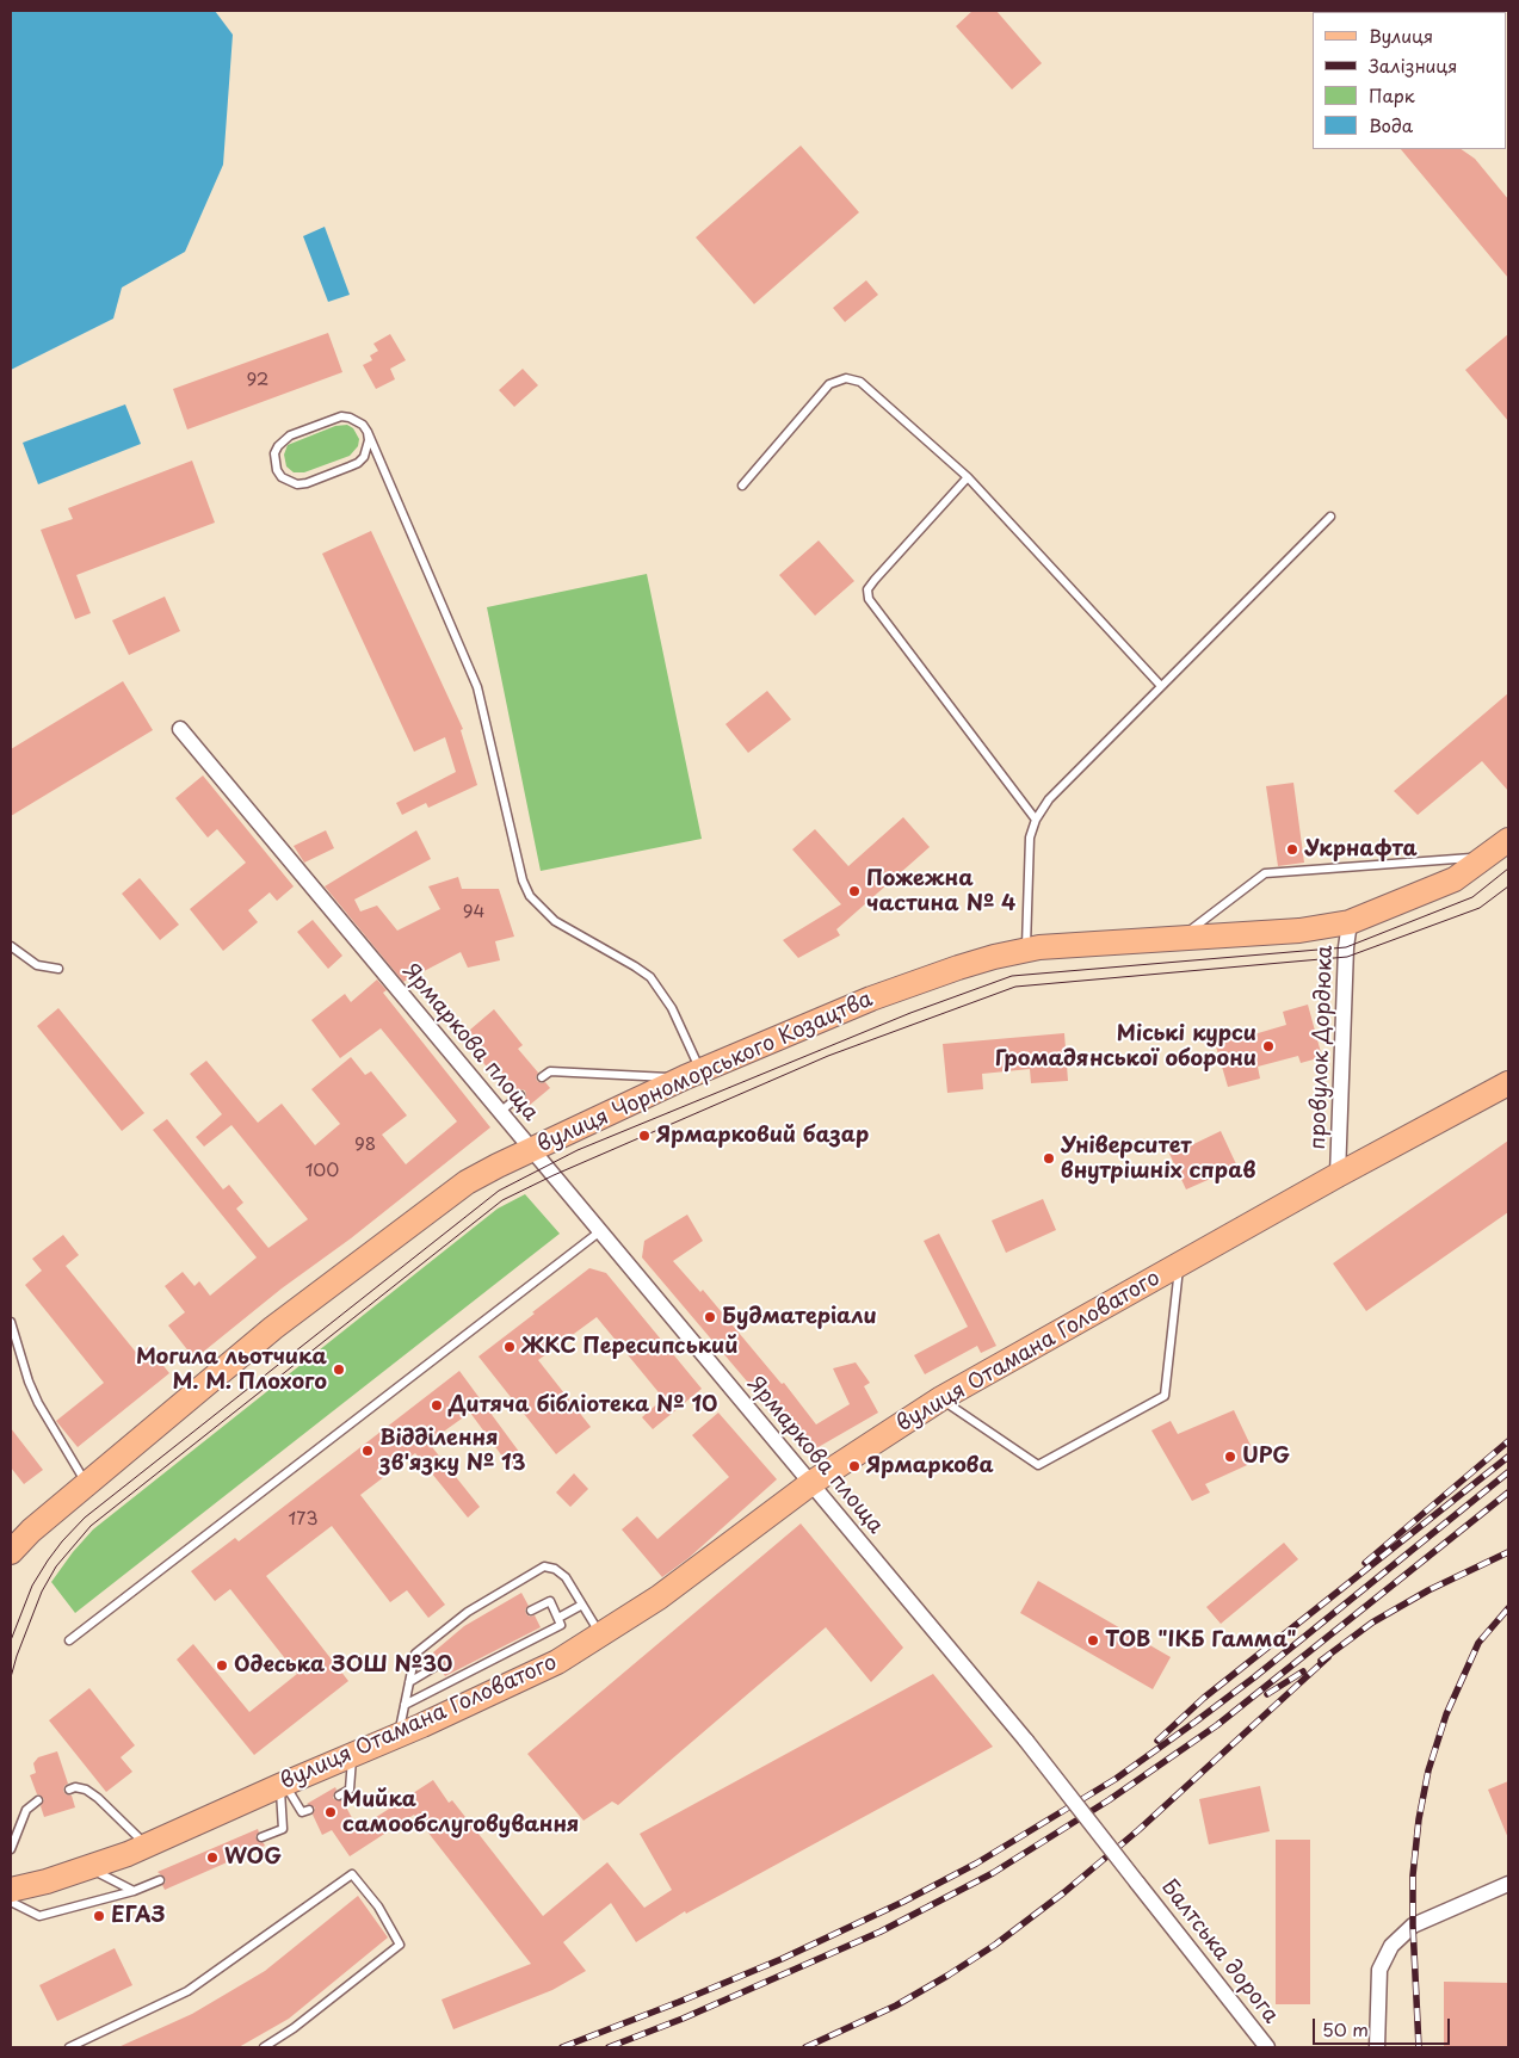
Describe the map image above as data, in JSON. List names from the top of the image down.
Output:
{
  "streets": {
    "main road": ["вулиця Чорноморського Козацтва", "вулиця Отамана Головатого"],
    "street": ["Ярмаркова площа", "провулок Дордюка", "Балтська дорога"]
  },
  "crossings": [
    ["Ярмаркова площа", "вулиця Чорноморського Козацтва"],
    ["Ярмаркова площа", "вулиця Отамана Головатого"],
    ["Ярмаркова площа", "Балтська дорога"],
    ["провулок Дордюка", "вулиця Чорноморського Козацтва"],
    ["провулок Дордюка", "вулиця Отамана Головатого"]
  ],
  "places": [
    "Укрнафта",
    "Пожежна частина № 4",
    "Міські курси Громадянської оборони",
    "Ярмарковий базар",
    "Університет внутрішніх справ",
    "Будматеріали",
    "ЖКС Пересипський",
    "Могила льотчика М. М. Плохого",
    "Дитяча бібліотека № 10",
    "Відділення зв'язку № 13",
    "UPG",
    "Ярмаркова",
    "ТОВ \"ІКБ Гамма\"",
    "Одеська ЗОШ №30",
    "Мийка самообслуговування",
    "WOG",
    "ЕГАЗ"
  ],
  "house_numbers": [
    "92",
    "94",
    "98",
    "100",
    "173"
  ],
  "legend": [
    "Вулиця",
    "Залізниця",
    "Парк",
    "Вода"
  ],
  "scale_bar": "50 m"
}
